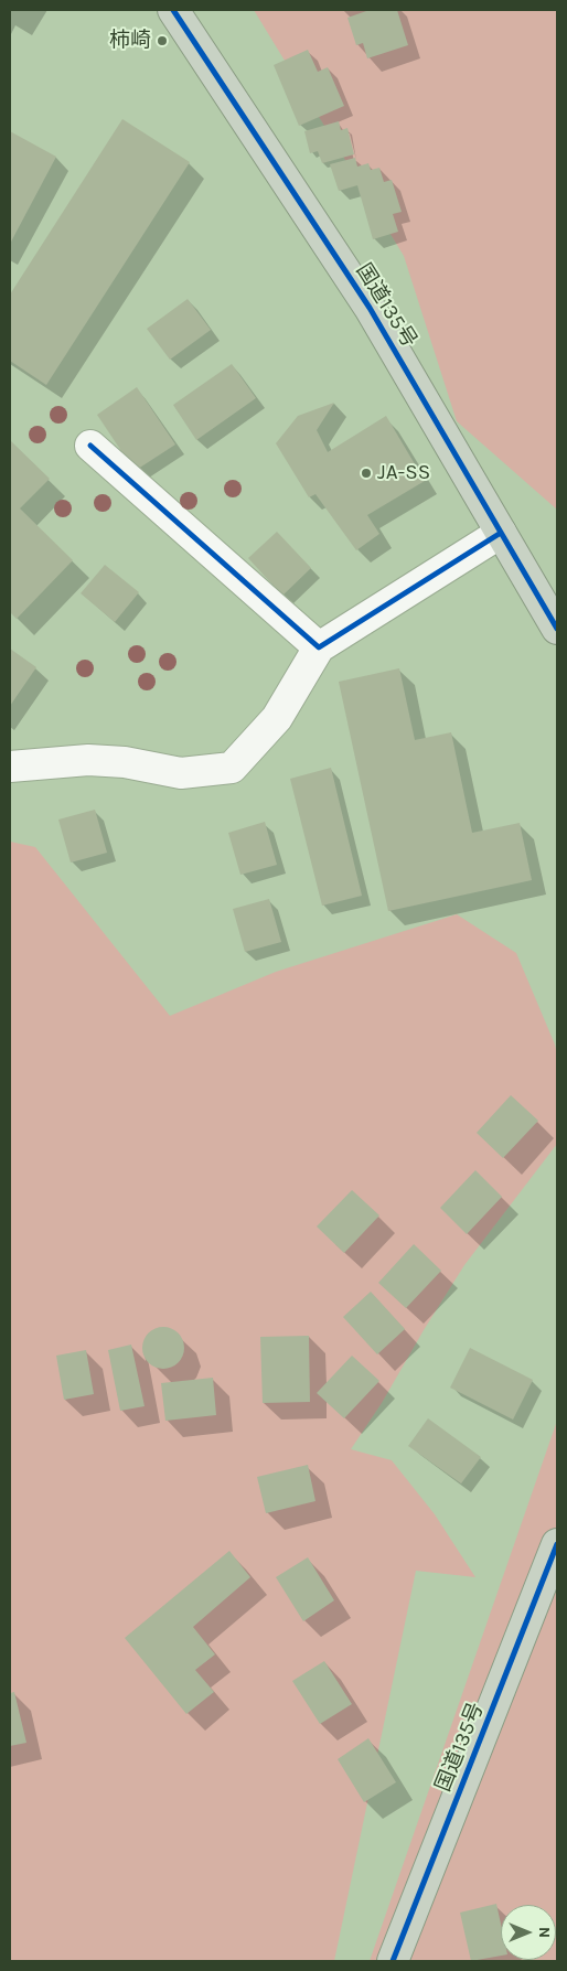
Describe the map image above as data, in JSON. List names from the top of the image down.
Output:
{
  "streets": {
    "highway": ["国道135号"]
  },
  "places": ["柿崎", "JA-SS"],
  "north": "right"
}
